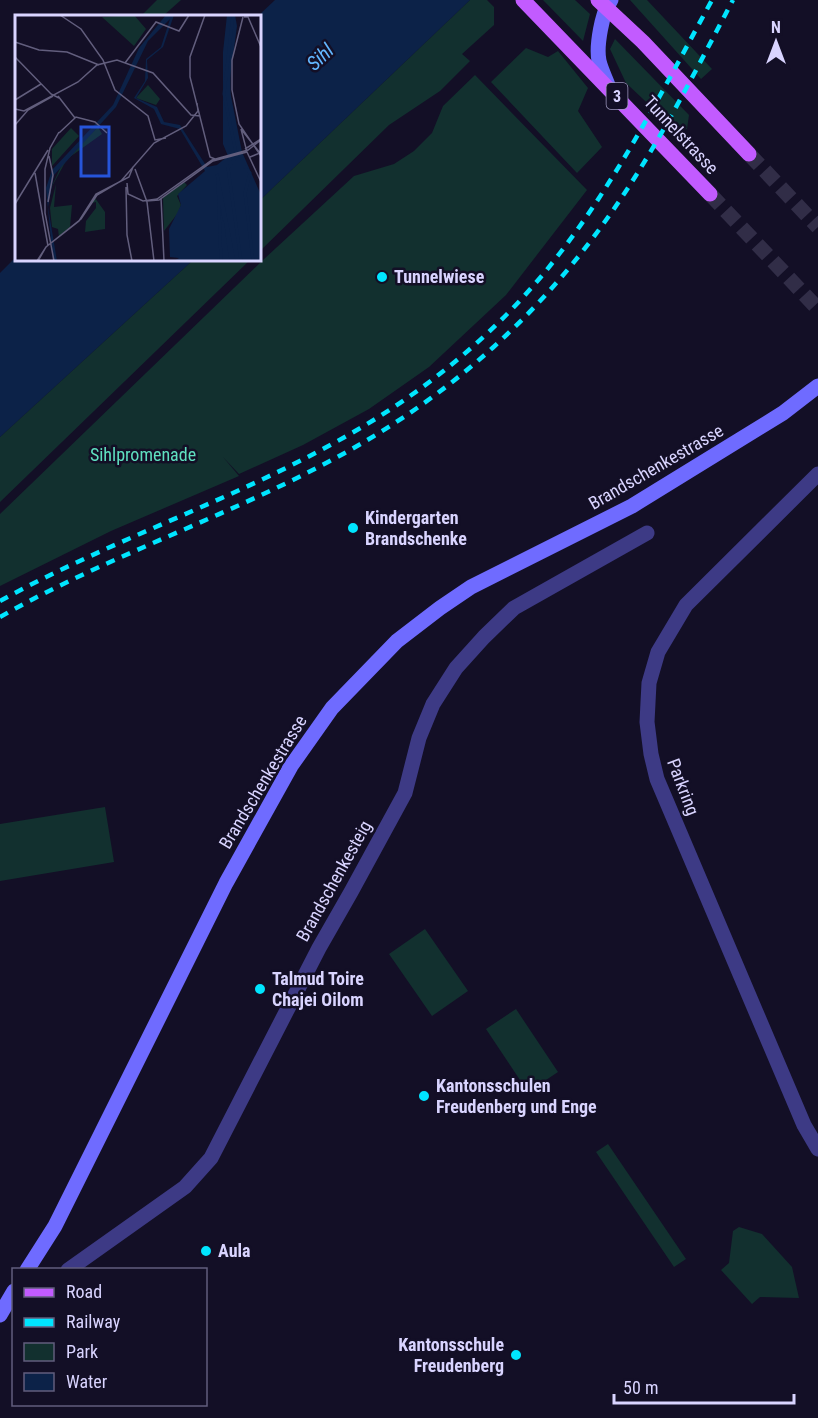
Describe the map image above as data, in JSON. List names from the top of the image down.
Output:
{
  "streets": {
    "main road": ["3", "Tunnelstrasse"],
    "street": ["Brandschenkestrasse", "Parkring", "Brandschenkesteig"]
  },
  "water": ["Sihl"],
  "parks": ["Sihlpromenade"],
  "places": [
    "Tunnelwiese",
    "Kindergarten Brandschenke",
    "Talmud Toire Chajei Oilom",
    "Kantonsschulen Freudenberg und Enge",
    "Aula",
    "Kantonsschule Freudenberg"
  ],
  "legend": [
    "Road",
    "Railway",
    "Park",
    "Water"
  ],
  "scale_bar": "50 m",
  "north": "top"
}
